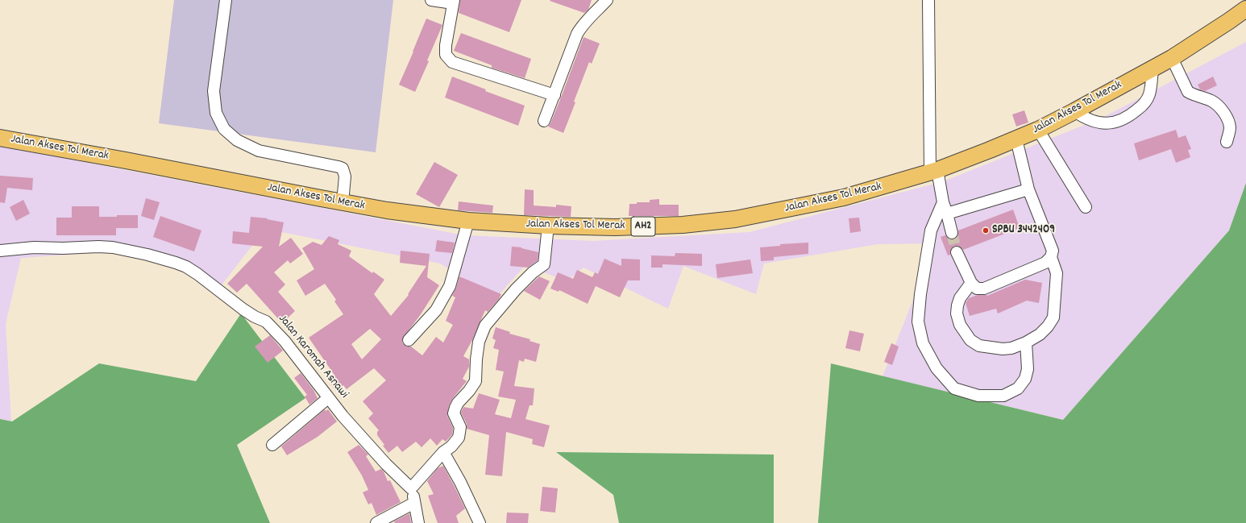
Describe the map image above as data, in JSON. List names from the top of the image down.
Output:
{
  "streets": {
    "highway": ["Jalan Akses Tol Merak", "AH2"],
    "street": ["Jalan Karomah Asnawi"]
  },
  "places": ["SPBU 3442409"]
}
